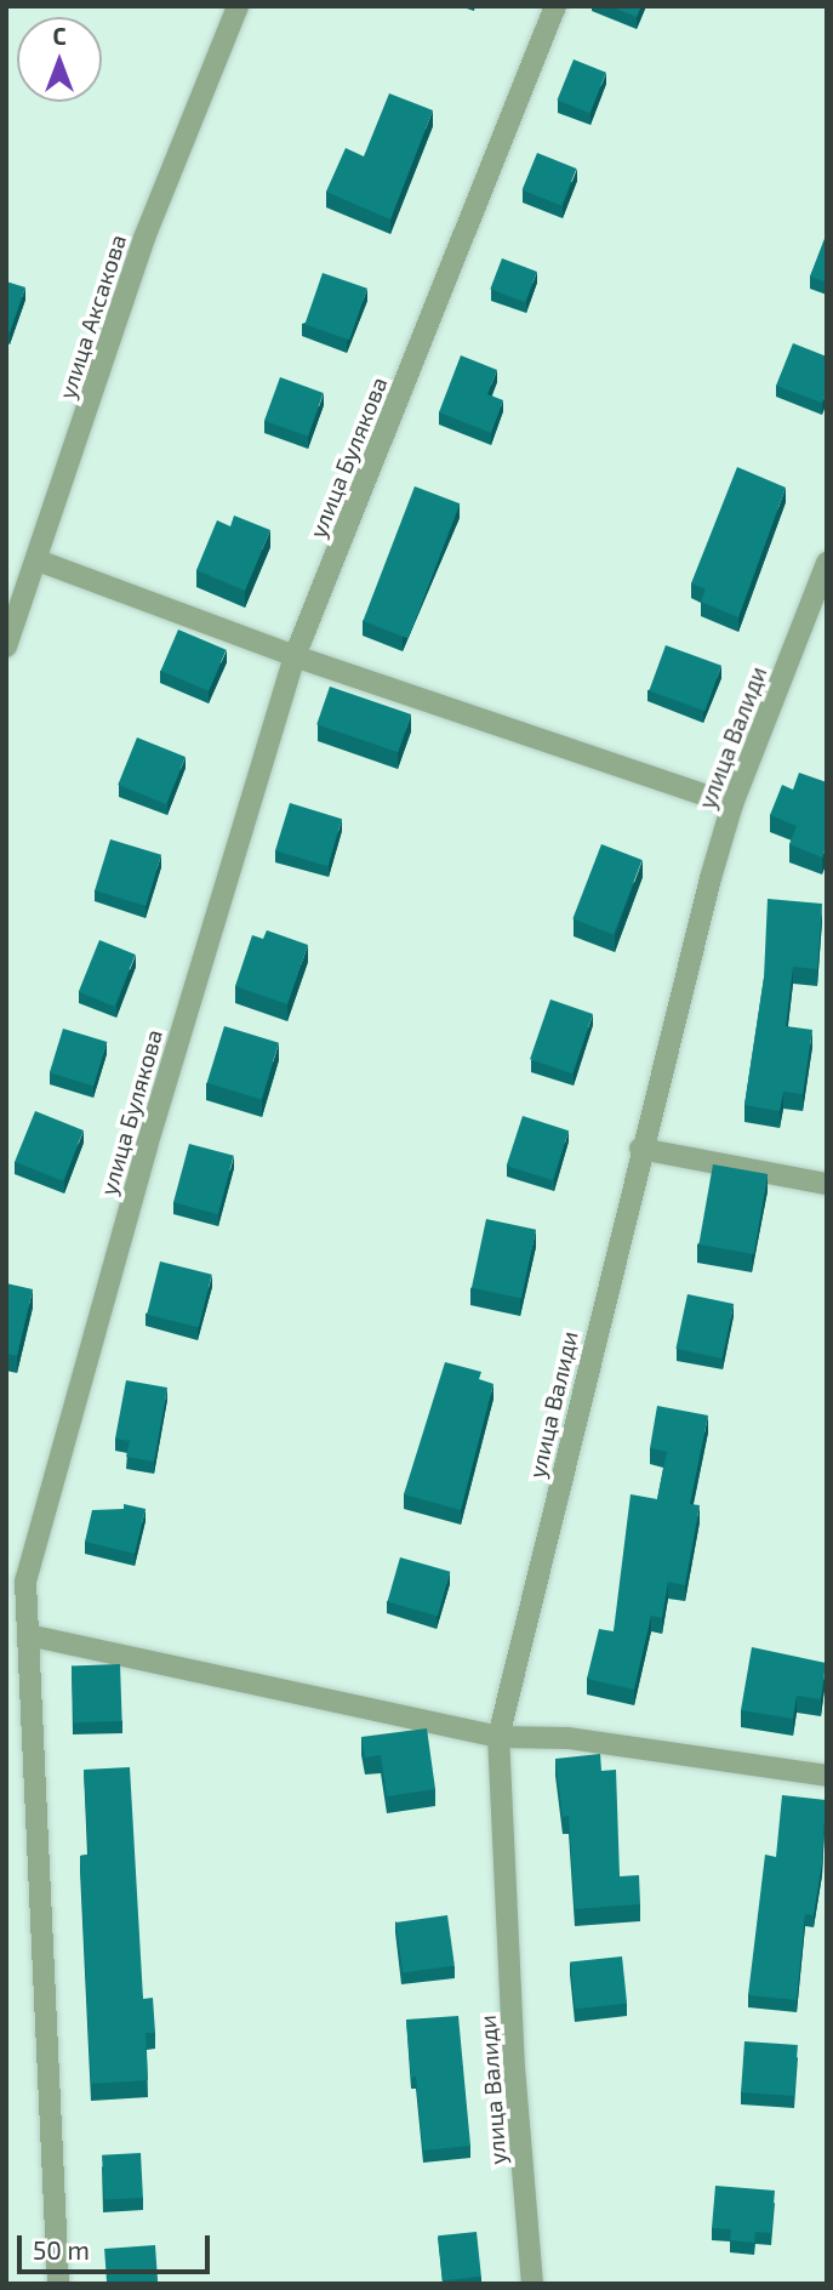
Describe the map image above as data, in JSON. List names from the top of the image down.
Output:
{
  "streets": {
    "street": ["улица Аксакова", "улица Булякова", "улица Валиди"]
  },
  "scale_bar": "50 m",
  "north": "top"
}
